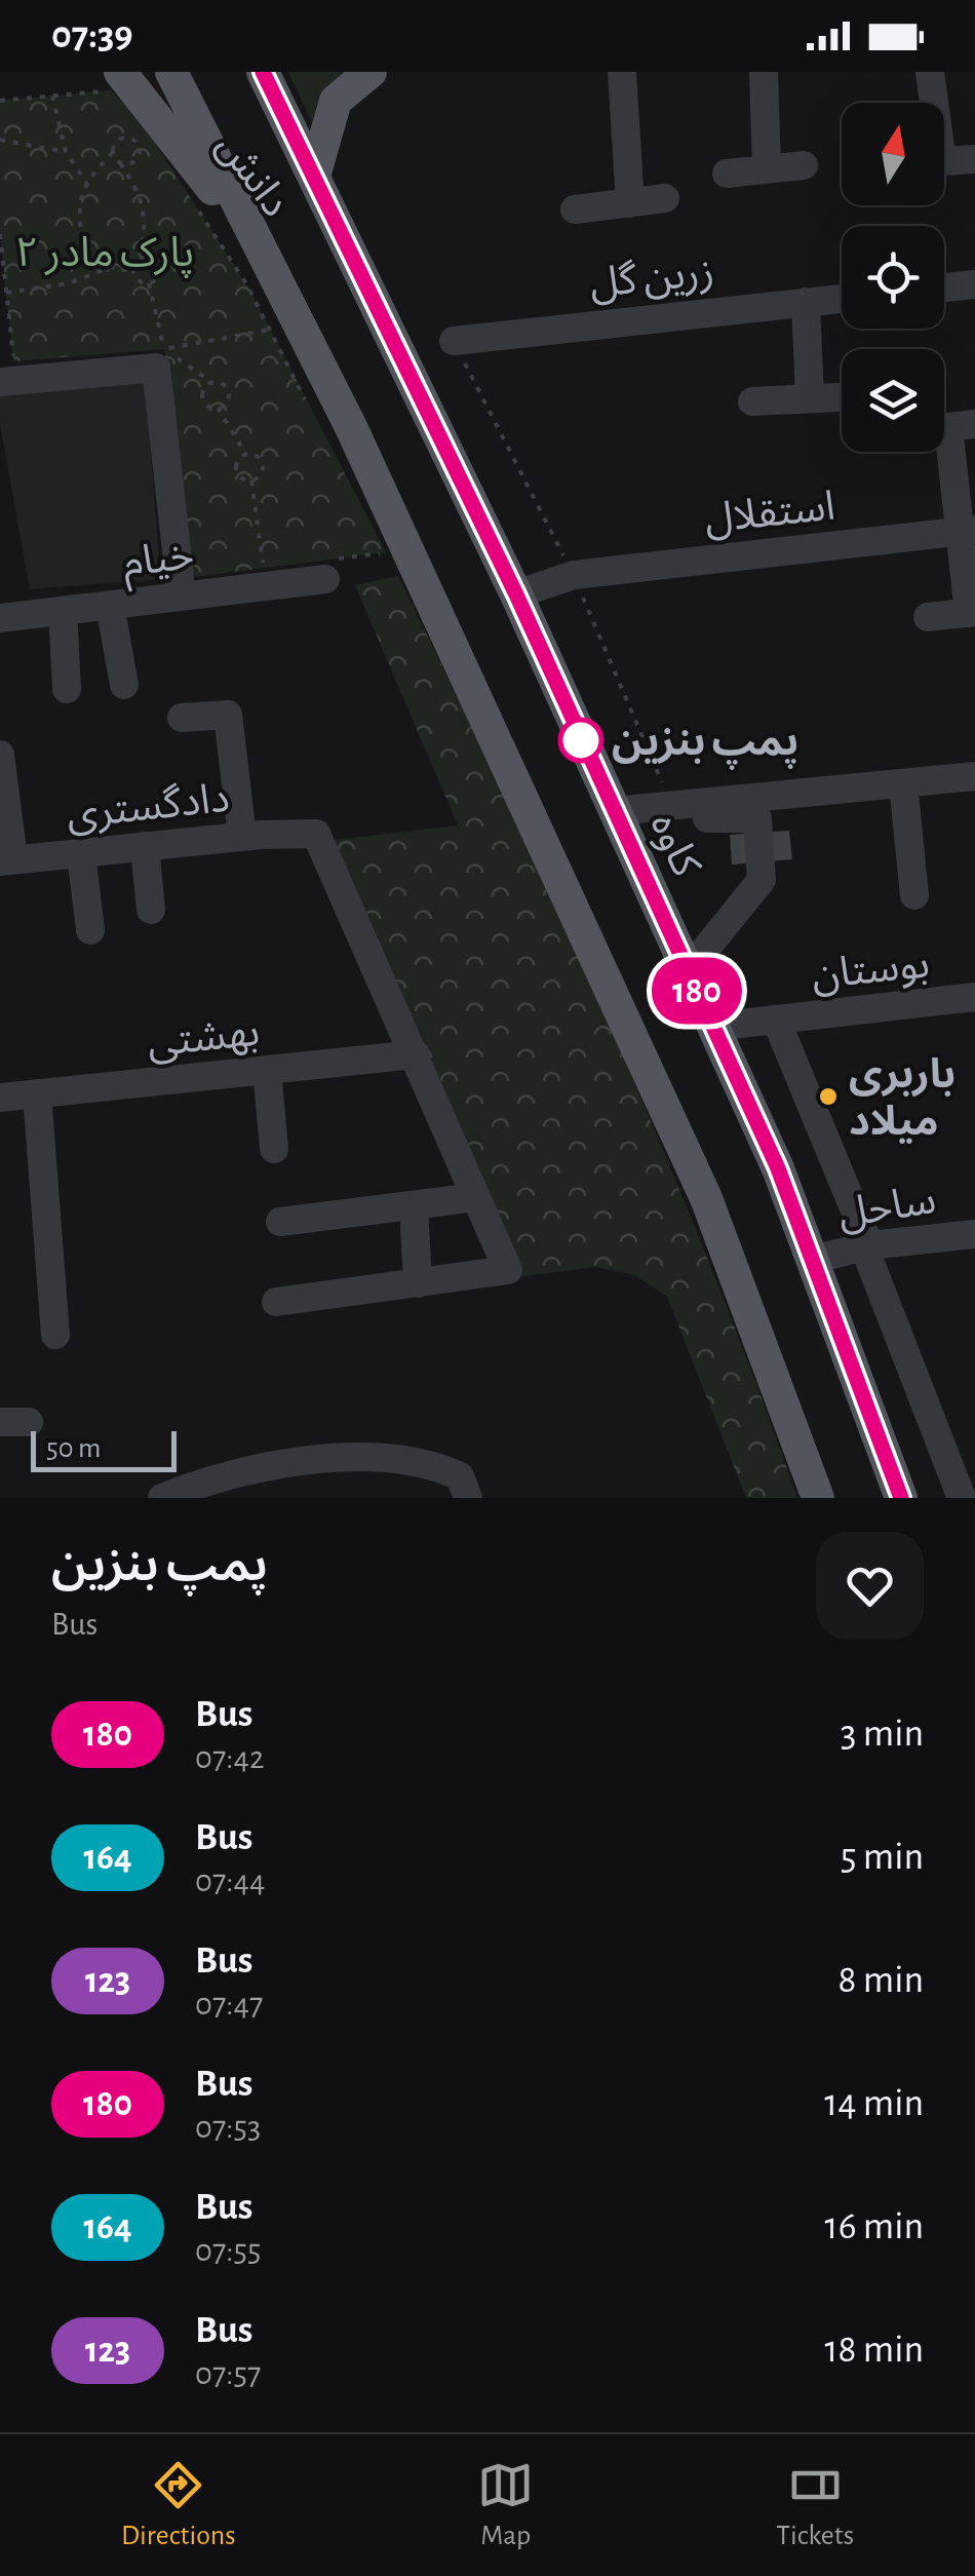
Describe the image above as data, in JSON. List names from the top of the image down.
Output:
{
  "streets": {
    "main road": ["دانش", "کاوه"],
    "street": [
      "زرین گل",
      "استقلال",
      "خیام",
      "دادگستری",
      "بوستان",
      "بهشتی",
      "ساحل"
    ]
  },
  "crossings": [
    ["استقلال", "کاوه"],
    ["دادگستری", "بهشتی"],
    ["کاوه", "بوستان"],
    ["کاوه", "ساحل"]
  ],
  "parks": ["پارک مادر ۲"],
  "places": ["پمپ بنزین", "باربری میلاد"],
  "lines": ["bus line 180"],
  "scale_bar": "50 m",
  "north": "top",
  "page": {
    "status": "07:39",
    "on_map": "180",
    "scale": "50 m",
    "heading": ["پمپ بنزین", "Bus"],
    "list": [
      {
        "mark": "180",
        "name": "Bus",
        "note": "07:42",
        "value": "3 min"
      },
      {
        "mark": "164",
        "name": "Bus",
        "note": "07:44",
        "value": "5 min"
      },
      {
        "mark": "123",
        "name": "Bus",
        "note": "07:47",
        "value": "8 min"
      },
      {
        "mark": "180",
        "name": "Bus",
        "note": "07:53",
        "value": "14 min"
      },
      {
        "mark": "164",
        "name": "Bus",
        "note": "07:55",
        "value": "16 min"
      },
      {
        "mark": "123",
        "name": "Bus",
        "note": "07:57",
        "value": "18 min"
      }
    ],
    "tabs": ["Directions", "Map", "Tickets"]
  }
}
